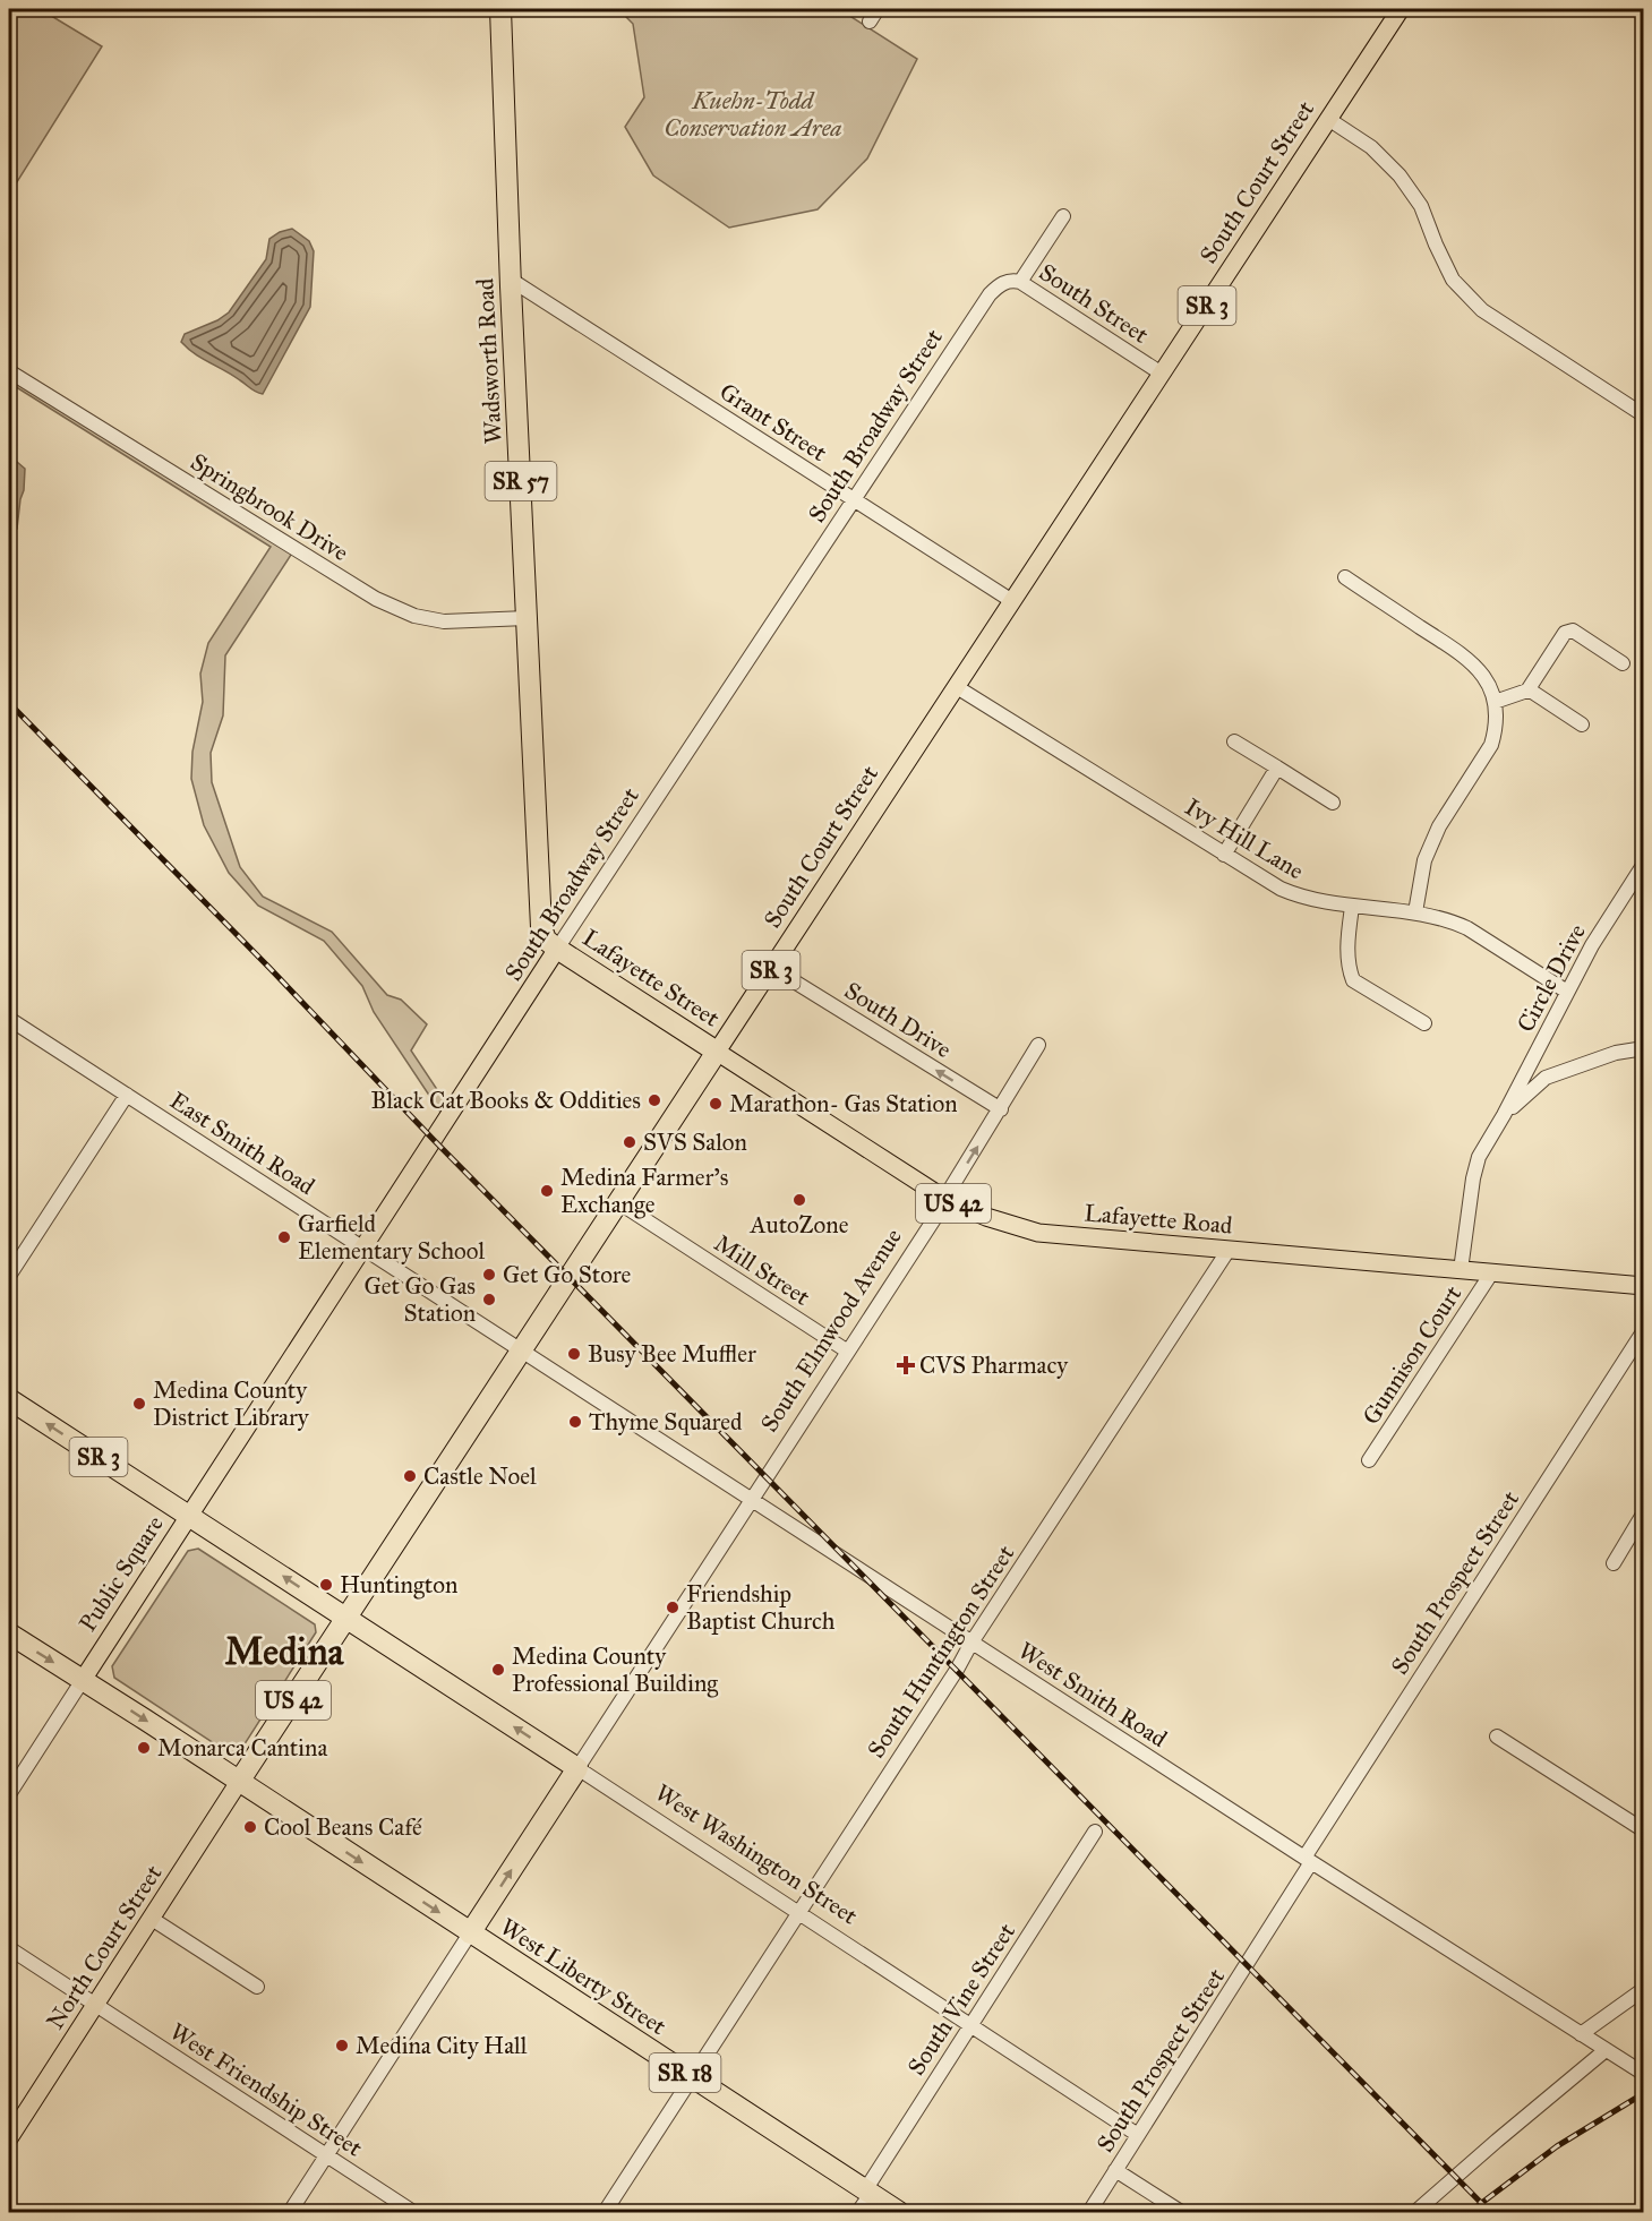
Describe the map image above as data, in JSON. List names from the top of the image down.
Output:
{
  "streets": {
    "highway": [
      "South Court Street",
      "SR 3",
      "Wadsworth Road",
      "SR 57",
      "Lafayette Street",
      "US 42",
      "South Elmwood Avenue",
      "Public Square",
      "West Washington Street",
      "West Liberty Street",
      "SR 18"
    ],
    "main road": ["South Broadway Street", "Lafayette Road", "North Court Street"],
    "street": [
      "South Street",
      "Grant Street",
      "Springbrook Drive",
      "Ivy Hill Lane",
      "Circle Drive",
      "South Drive",
      "East Smith Road",
      "Mill Street",
      "Gunnison Court",
      "South Prospect Street",
      "South Huntington Street",
      "West Smith Road",
      "South Vine Street",
      "West Friendship Street"
    ]
  },
  "crossings": [
    ["South Court Street", "South Street"],
    ["South Court Street", "Grant Street"],
    ["South Court Street", "Ivy Hill Lane"],
    ["South Court Street", "Lafayette Street"],
    ["South Court Street", "South Drive"],
    ["South Court Street", "East Smith Road"],
    ["South Court Street", "Lafayette Road"],
    ["South Court Street", "Mill Street"],
    ["South Court Street", "Public Square"],
    ["South Court Street", "West Smith Road"],
    ["South Court Street", "West Washington Street"],
    ["South Court Street", "North Court Street"],
    ["South Court Street", "West Liberty Street"],
    ["South Street", "South Broadway Street"],
    ["SR 3", "South Broadway Street"],
    ["SR 3", "Public Square"],
    ["Wadsworth Road", "Grant Street"],
    ["Wadsworth Road", "South Broadway Street"],
    ["Wadsworth Road", "Springbrook Drive"],
    ["Wadsworth Road", "Lafayette Street"],
    ["Grant Street", "South Broadway Street"],
    ["South Broadway Street", "Lafayette Street"],
    ["South Broadway Street", "East Smith Road"],
    ["South Broadway Street", "Public Square"],
    ["Ivy Hill Lane", "Circle Drive"],
    ["Lafayette Street", "Lafayette Road"],
    ["Circle Drive", "Lafayette Road"],
    ["South Drive", "South Elmwood Avenue"],
    ["East Smith Road", "West Smith Road"],
    ["Lafayette Road", "South Elmwood Avenue"],
    ["Lafayette Road", "Gunnison Court"],
    ["Lafayette Road", "South Huntington Street"],
    ["Mill Street", "South Elmwood Avenue"],
    ["South Elmwood Avenue", "West Smith Road"],
    ["South Elmwood Avenue", "West Washington Street"],
    ["South Elmwood Avenue", "West Liberty Street"],
    ["Public Square", "West Washington Street"],
    ["Public Square", "West Liberty Street"],
    ["South Prospect Street", "West Smith Road"],
    ["South Prospect Street", "West Washington Street"],
    ["South Huntington Street", "West Smith Road"],
    ["South Huntington Street", "West Washington Street"],
    ["South Huntington Street", "West Liberty Street"],
    ["West Washington Street", "South Vine Street"],
    ["North Court Street", "West Liberty Street"],
    ["North Court Street", "West Friendship Street"],
    ["West Liberty Street", "South Vine Street"]
  ],
  "one_way": ["South Drive", "Public Square", "West Liberty Street"],
  "districts": ["Medina"],
  "parks": ["Kuehn-Todd Conservation Area"],
  "places": {
    "other": [
      "Black Cat Books & Oddities",
      "Marathon- Gas Station",
      "SVS Salon",
      "Medina Farmer's Exchange",
      "AutoZone",
      "Garfield Elementary School",
      "Get Go Store",
      "Get Go Gas Station",
      "Busy Bee Muffler",
      "Medina County District Library",
      "Thyme Squared",
      "Castle Noel",
      "Huntington",
      "Friendship Baptist Church",
      "Medina County Professional Building",
      "Monarca Cantina",
      "Cool Beans Café",
      "Medina City Hall"
    ],
    "health": ["CVS Pharmacy"]
  }
}
